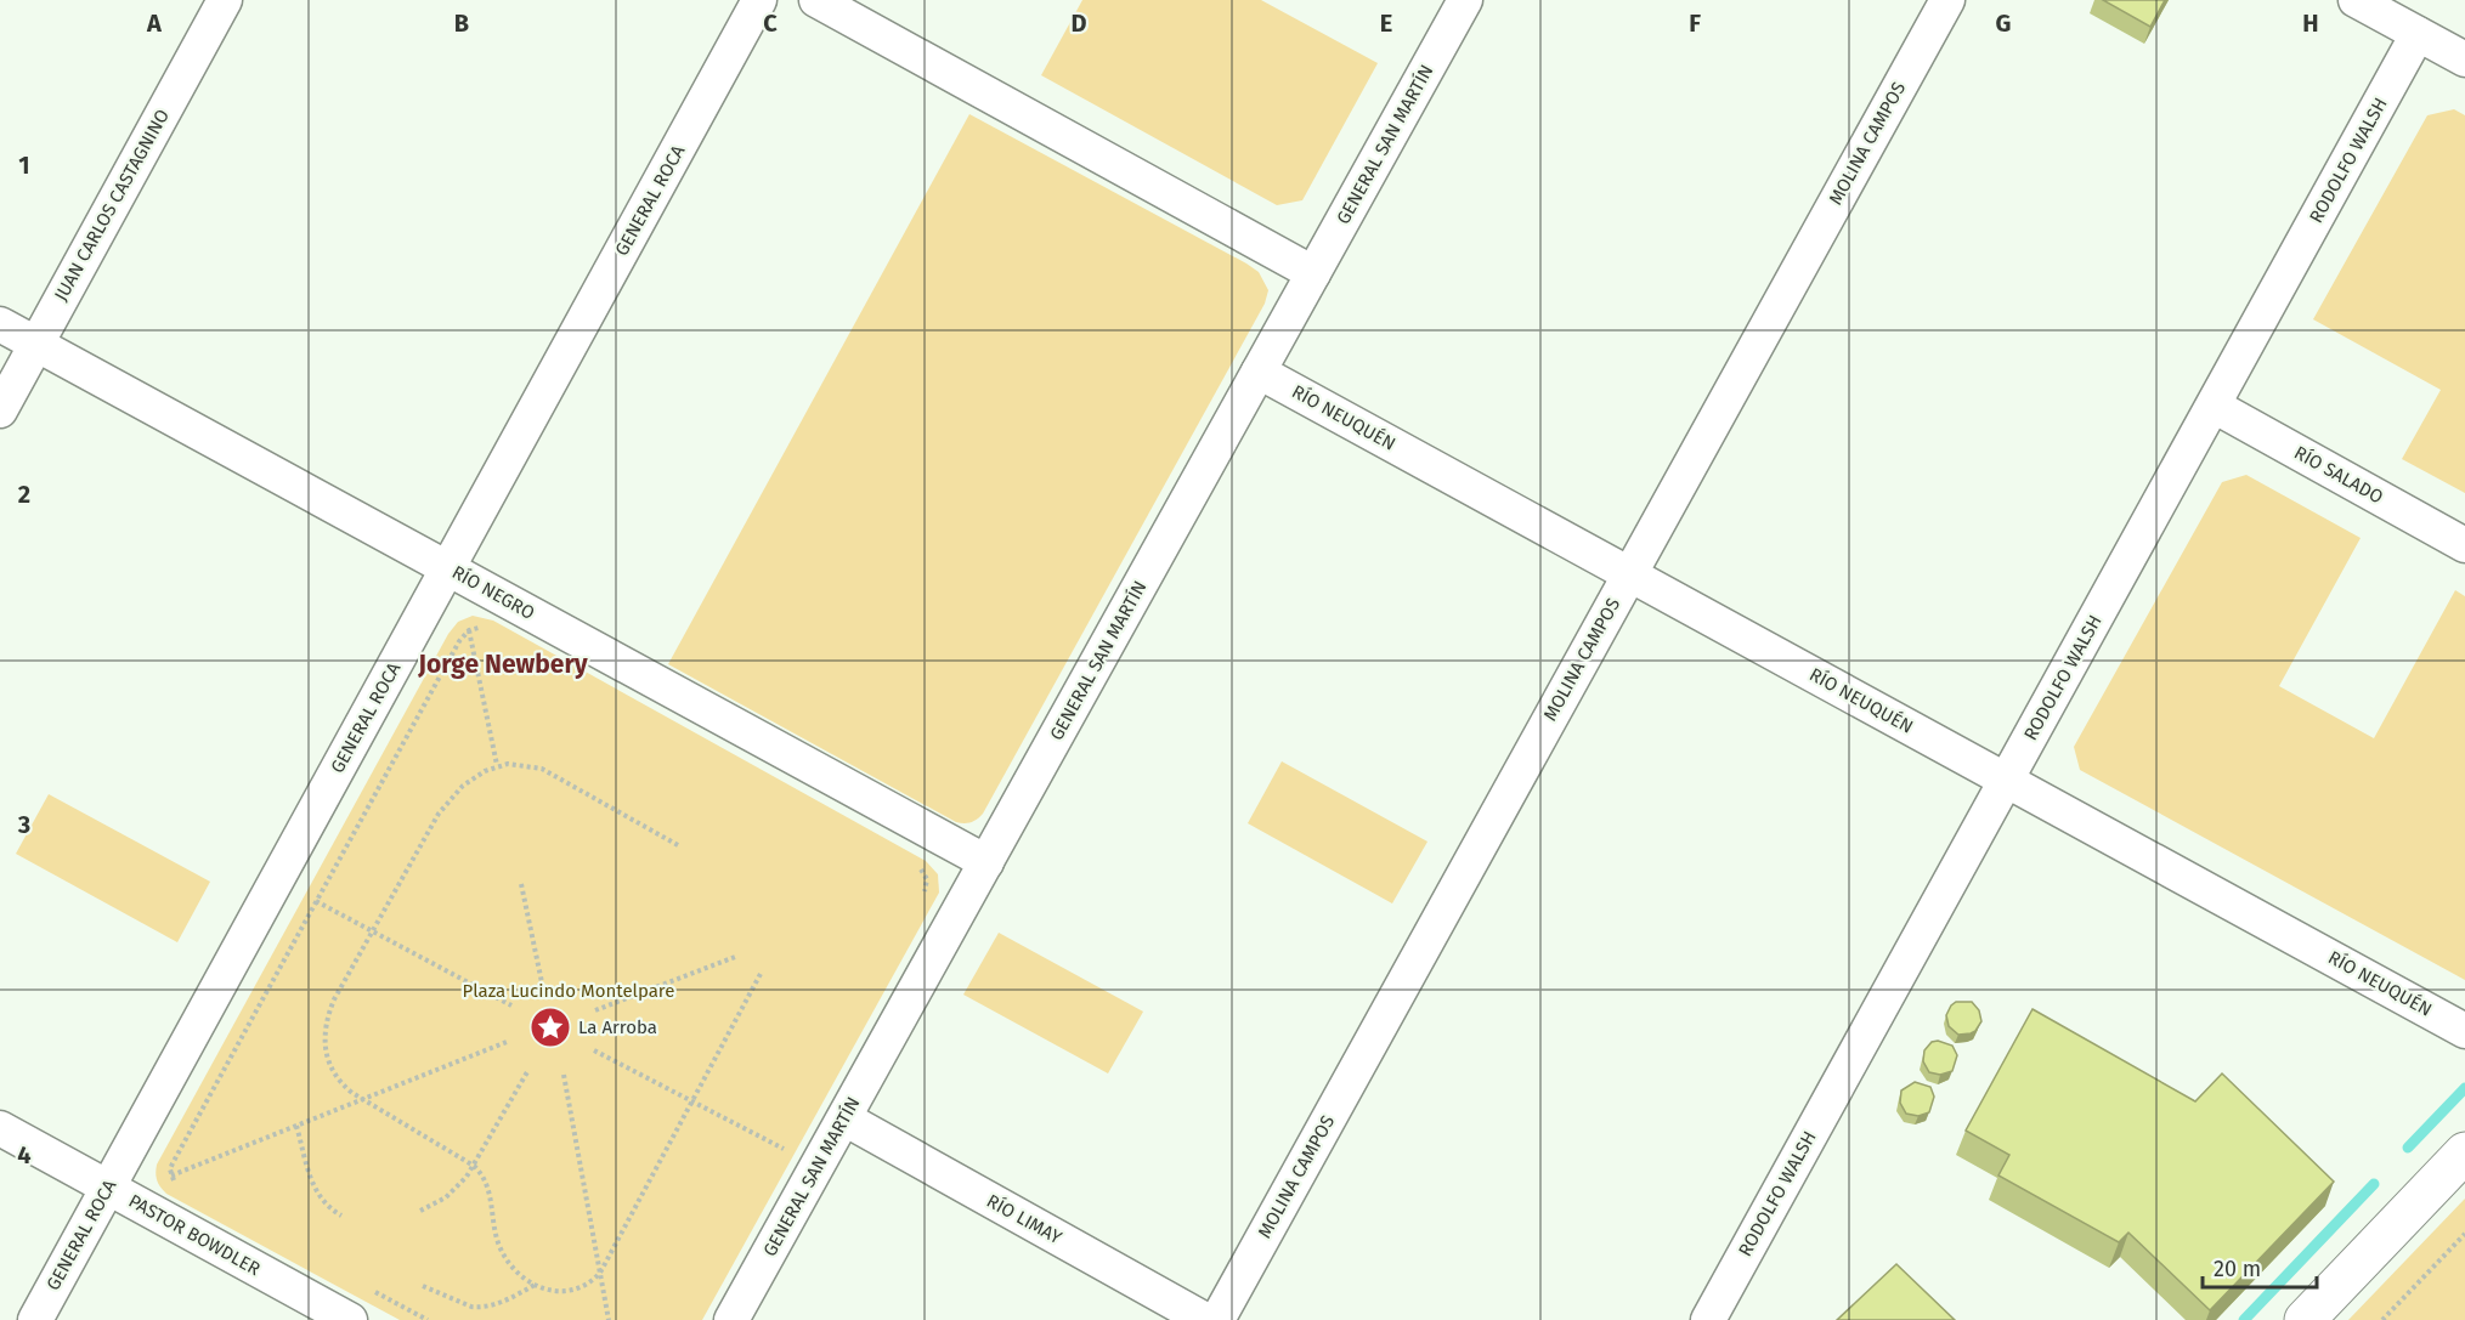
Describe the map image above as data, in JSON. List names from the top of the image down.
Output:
{
  "streets": {
    "street": [
      "MOLINA CAMPOS",
      "GENERAL SAN MARTÍN",
      "RODOLFO WALSH",
      "GENERAL ROCA",
      "JUAN CARLOS CASTAGNINO",
      "RÍO NEUQUÉN",
      "RÍO SALADO",
      "RÍO NEGRO",
      "RÍO LIMAY",
      "PASTOR BOWDLER"
    ]
  },
  "crossings": [
    ["MOLINA CAMPOS", "RÍO NEUQUÉN"],
    ["GENERAL SAN MARTÍN", "RÍO NEUQUÉN"],
    ["GENERAL SAN MARTÍN", "RÍO NEGRO"],
    ["GENERAL SAN MARTÍN", "RÍO LIMAY"],
    ["RODOLFO WALSH", "RÍO NEUQUÉN"],
    ["RODOLFO WALSH", "RÍO SALADO"],
    ["GENERAL ROCA", "RÍO NEGRO"],
    ["GENERAL ROCA", "PASTOR BOWDLER"],
    ["JUAN CARLOS CASTAGNINO", "RÍO NEGRO"]
  ],
  "districts": ["Jorge Newbery"],
  "parks": ["Plaza Lucindo Montelpare"],
  "places": {
    "place": ["La Arroba"]
  },
  "scale_bar": "20 m",
  "grid": {
    "columns": [
      "A",
      "B",
      "C",
      "D",
      "E",
      "F",
      "G",
      "H"
    ],
    "rows": [
      "1",
      "2",
      "3",
      "4"
    ]
  }
}
